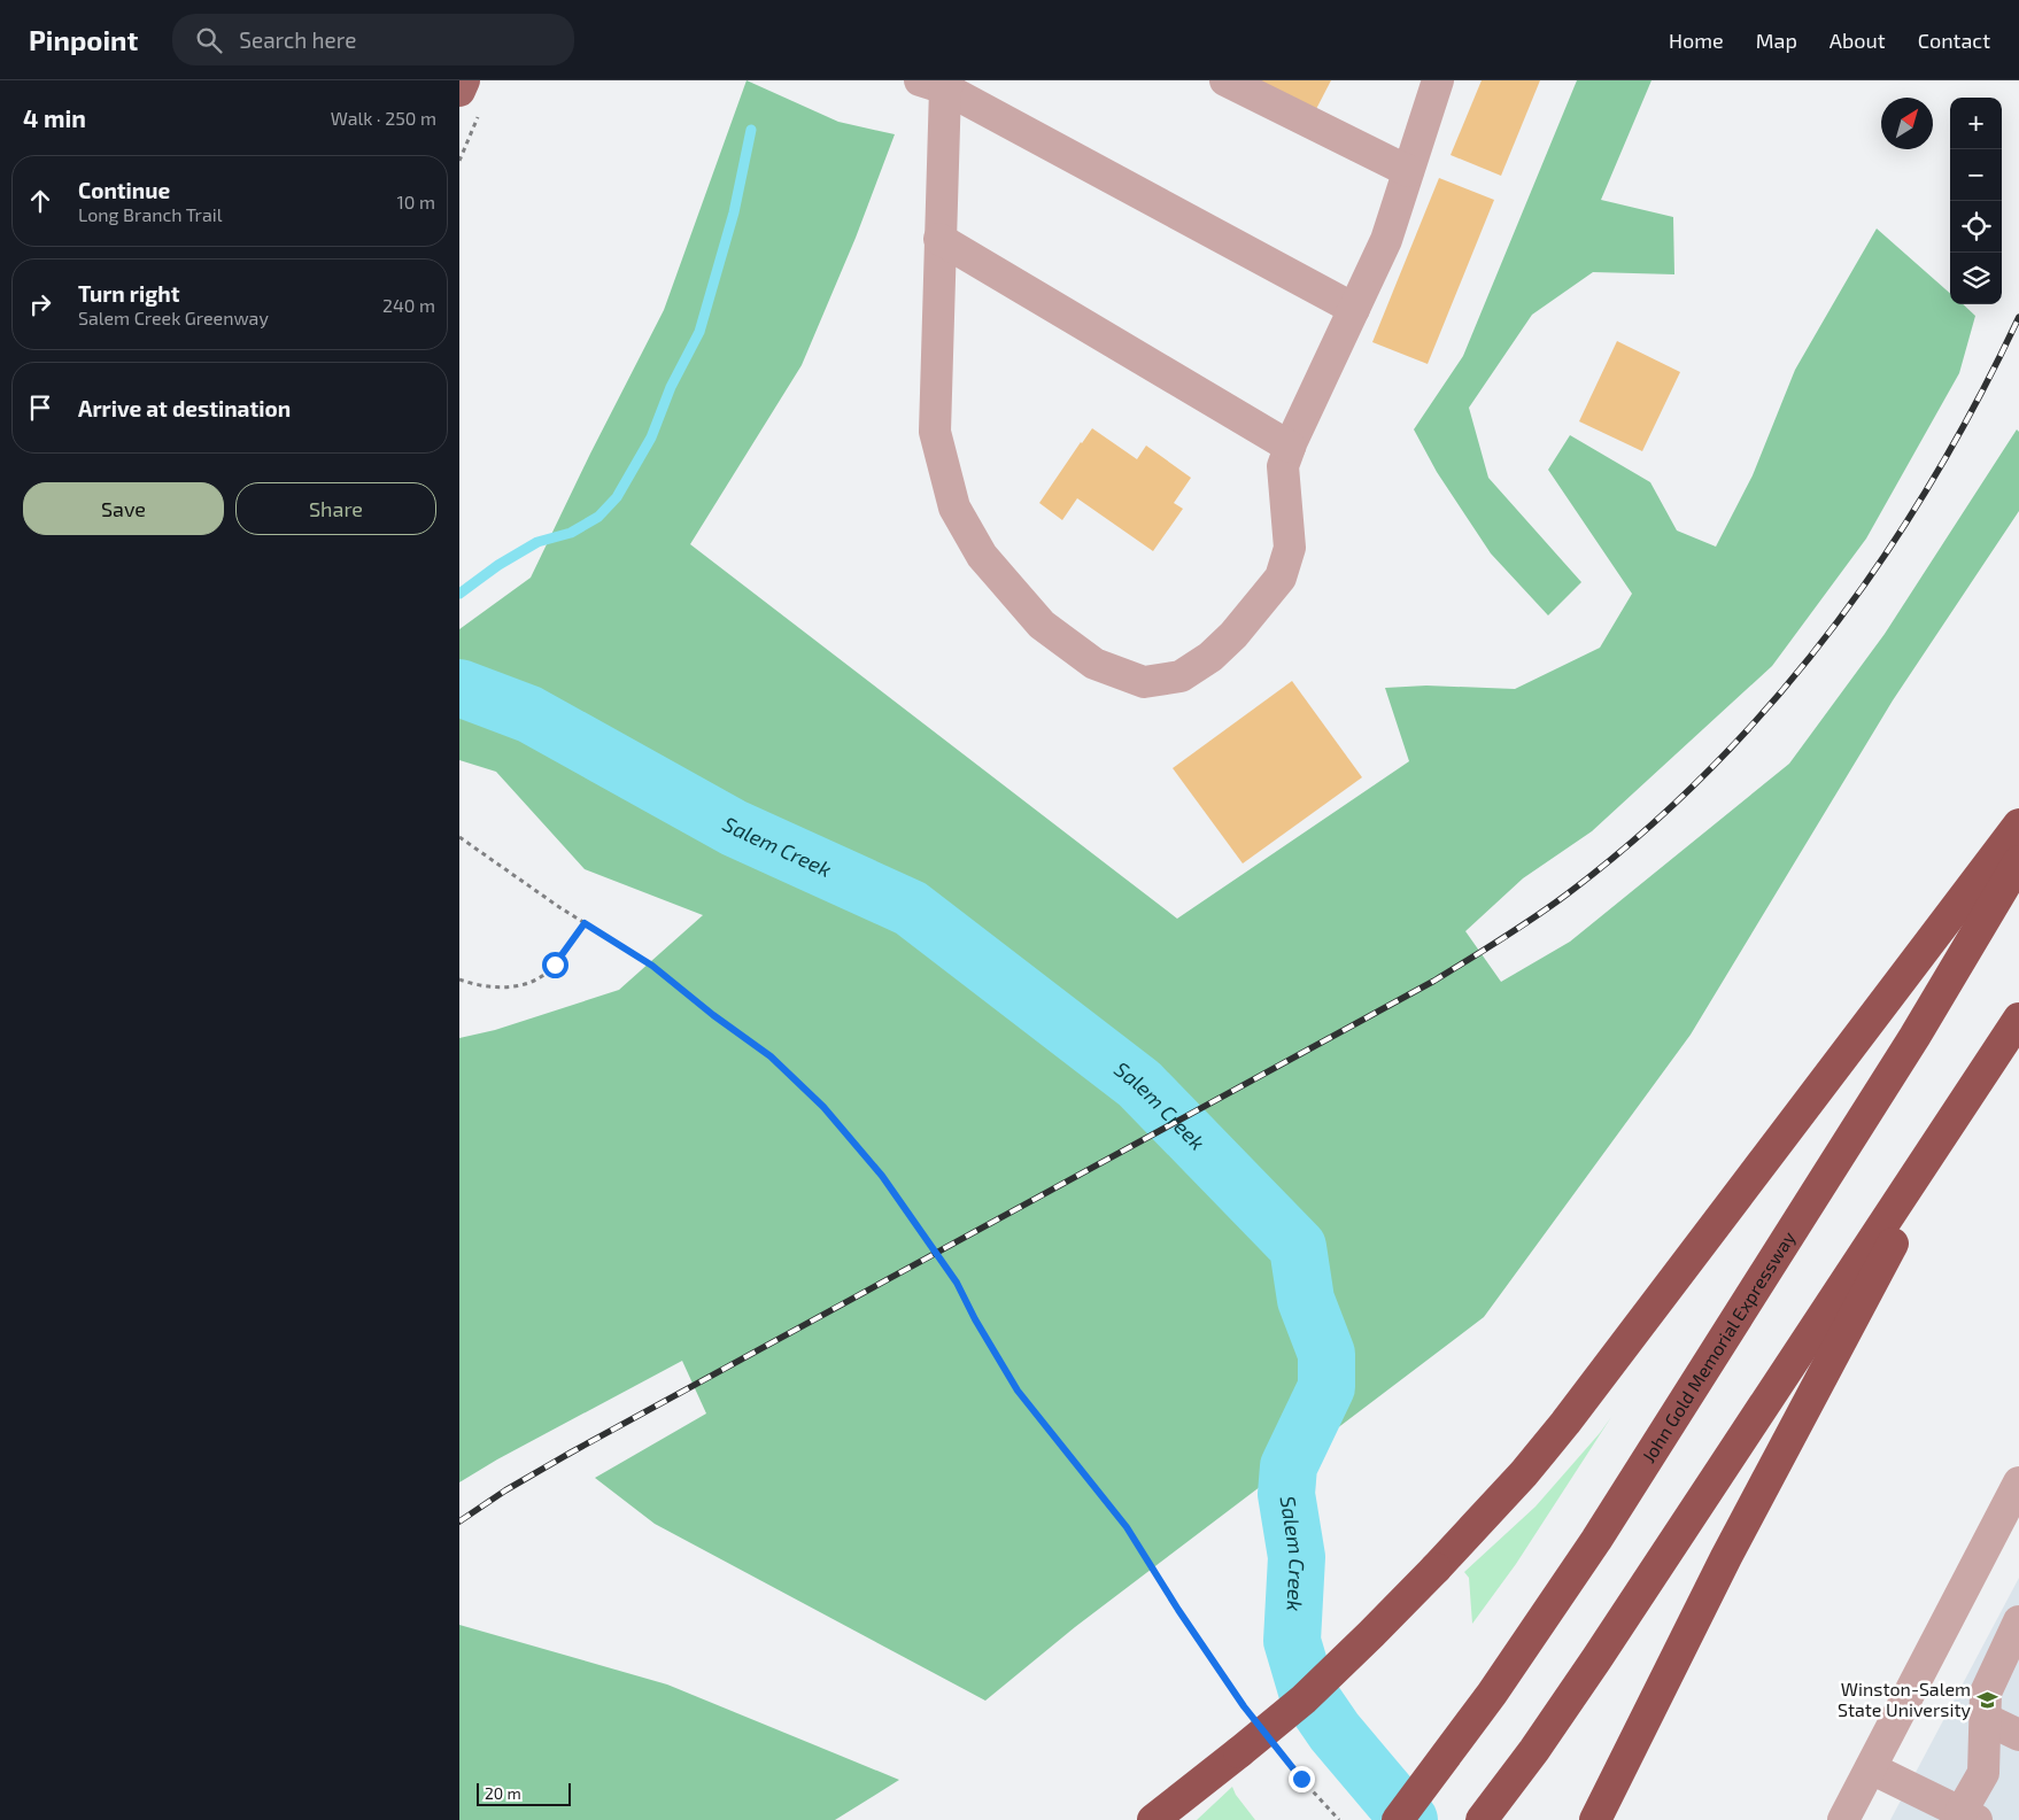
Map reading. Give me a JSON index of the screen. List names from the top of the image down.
{
  "streets": {
    "highway": ["John Gold Memorial Expressway"]
  },
  "water": ["Salem Creek"],
  "places": {
    "school or university": ["Winston-Salem State University"]
  },
  "scale_bar": "20 m",
  "north": "top right",
  "page": {
    "header": "Pinpoint",
    "search": "Search here",
    "nav": [
      "Home",
      "Map",
      "About",
      "Contact"
    ],
    "heading": ["4 min", "Walk · 250 m"],
    "map_buttons": ["+", "−"],
    "list": [
      ["Continue", "Long Branch Trail", "10 m"],
      ["Turn right", "Salem Creek Greenway", "240 m"],
      "Arrive at destination"
    ],
    "buttons": ["Save", "Share"],
    "scale": "20 m"
  }
}
